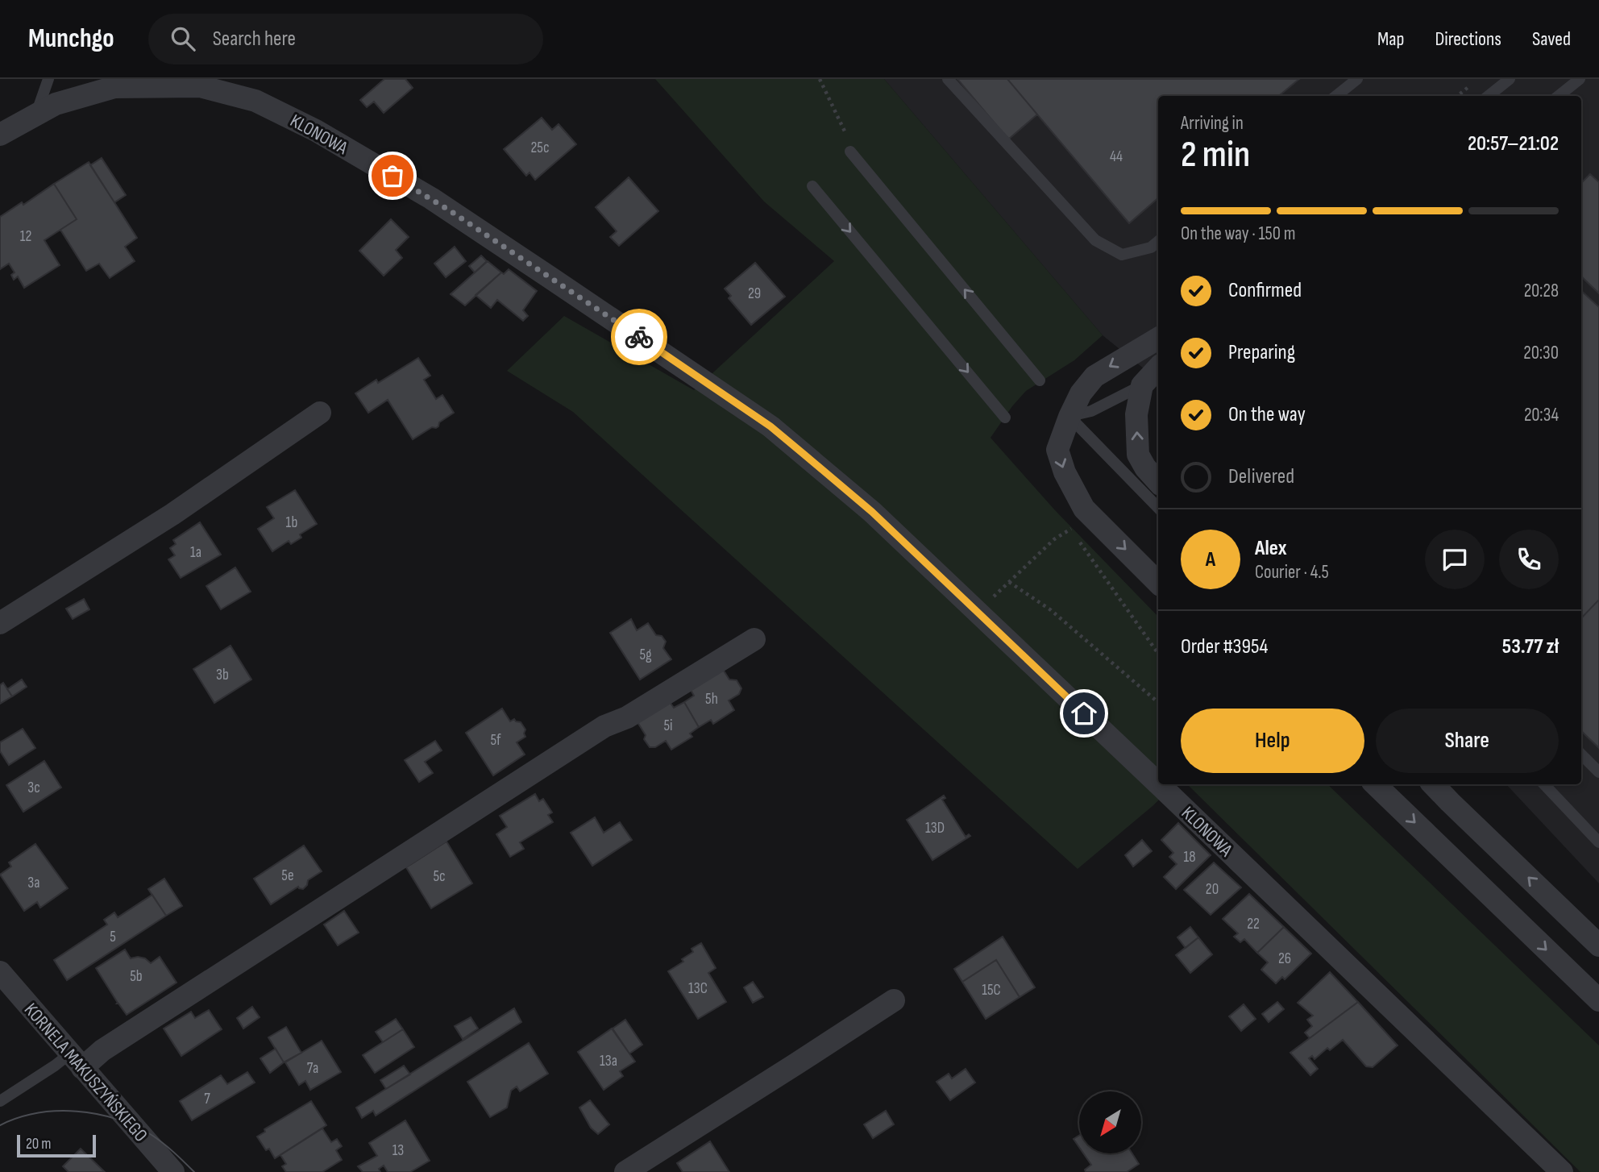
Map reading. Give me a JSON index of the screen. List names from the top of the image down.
{
  "streets": {
    "street": ["KLONOWA", "KORNELA MAKUSZYŃSKIEGO"]
  },
  "house_numbers": [
    "25c",
    "44",
    "12",
    "29",
    "1b",
    "1a",
    "5g",
    "3b",
    "5h",
    "5i",
    "5f",
    "3c",
    "13D",
    "18",
    "5e",
    "5c",
    "3a",
    "20",
    "22",
    "5",
    "26",
    "5b",
    "13C",
    "15C",
    "13a",
    "7a",
    "7",
    "13"
  ],
  "scale_bar": "20 m",
  "north": "bottom left",
  "page": {
    "header": "Munchgo",
    "search": "Search here",
    "nav": ["Map", "Directions", "Saved"],
    "heading": ["2 min", "Arriving in", "20:57–21:02"],
    "panel": [
      "Alex",
      "Courier · 4.5",
      "Order #3954",
      "53.77 zł"
    ],
    "bar": "On the way · 150 m",
    "list": [
      ["Confirmed", "20:28"],
      ["Preparing", "20:30"],
      ["On the way", "20:34"],
      "Delivered"
    ],
    "round": "A",
    "buttons": ["Help", "Share"],
    "scale": "20 m"
  }
}
